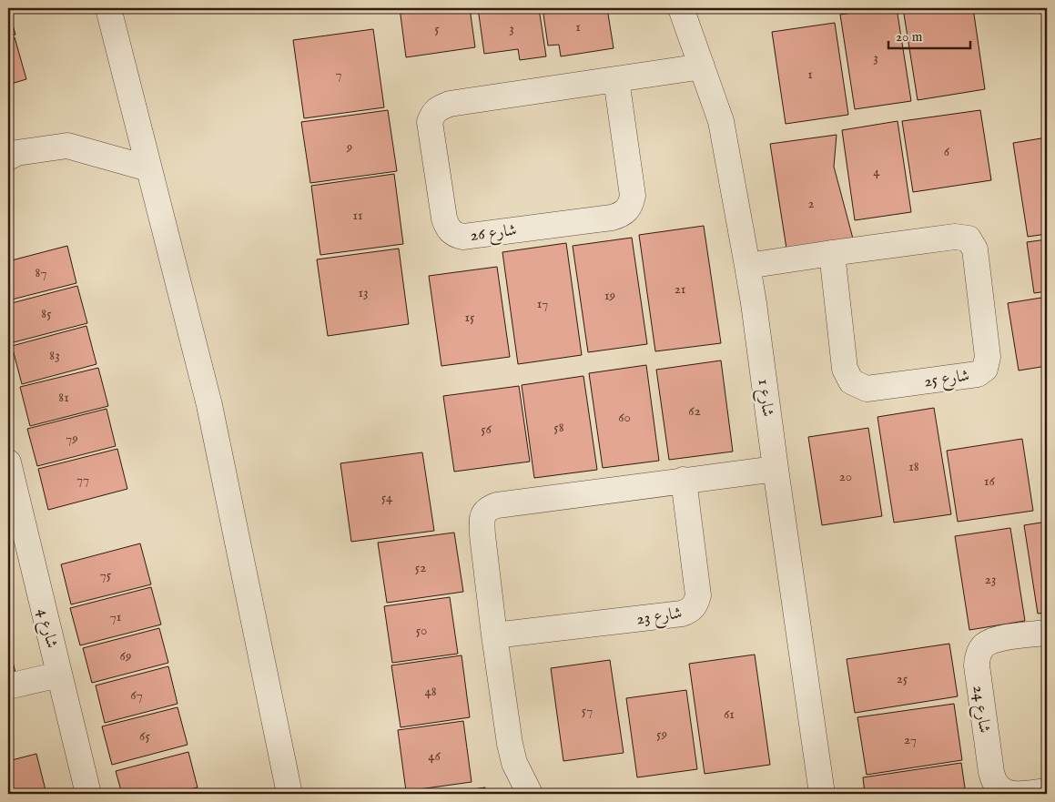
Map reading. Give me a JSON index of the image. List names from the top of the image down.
{
  "streets": {
    "street": [
      "شارع 26",
      "شارع 25",
      "شارع 1",
      "شارع 23",
      "شارع 4",
      "شارع 24"
    ]
  },
  "crossings": [
    ["شارع 26", "شارع 1"],
    ["شارع 25", "شارع 1"]
  ],
  "house_numbers": [
    "1",
    "5",
    "3",
    "3",
    "7",
    "1",
    "9",
    "6",
    "4",
    "2",
    "11",
    "87",
    "21",
    "13",
    "19",
    "17",
    "85",
    "15",
    "83",
    "81",
    "62",
    "60",
    "58",
    "56",
    "79",
    "18",
    "20",
    "77",
    "16",
    "54",
    "52",
    "75",
    "23",
    "71",
    "50",
    "69",
    "25",
    "48",
    "67",
    "57",
    "61",
    "59",
    "65",
    "27",
    "46"
  ],
  "scale_bar": "20 m"
}
